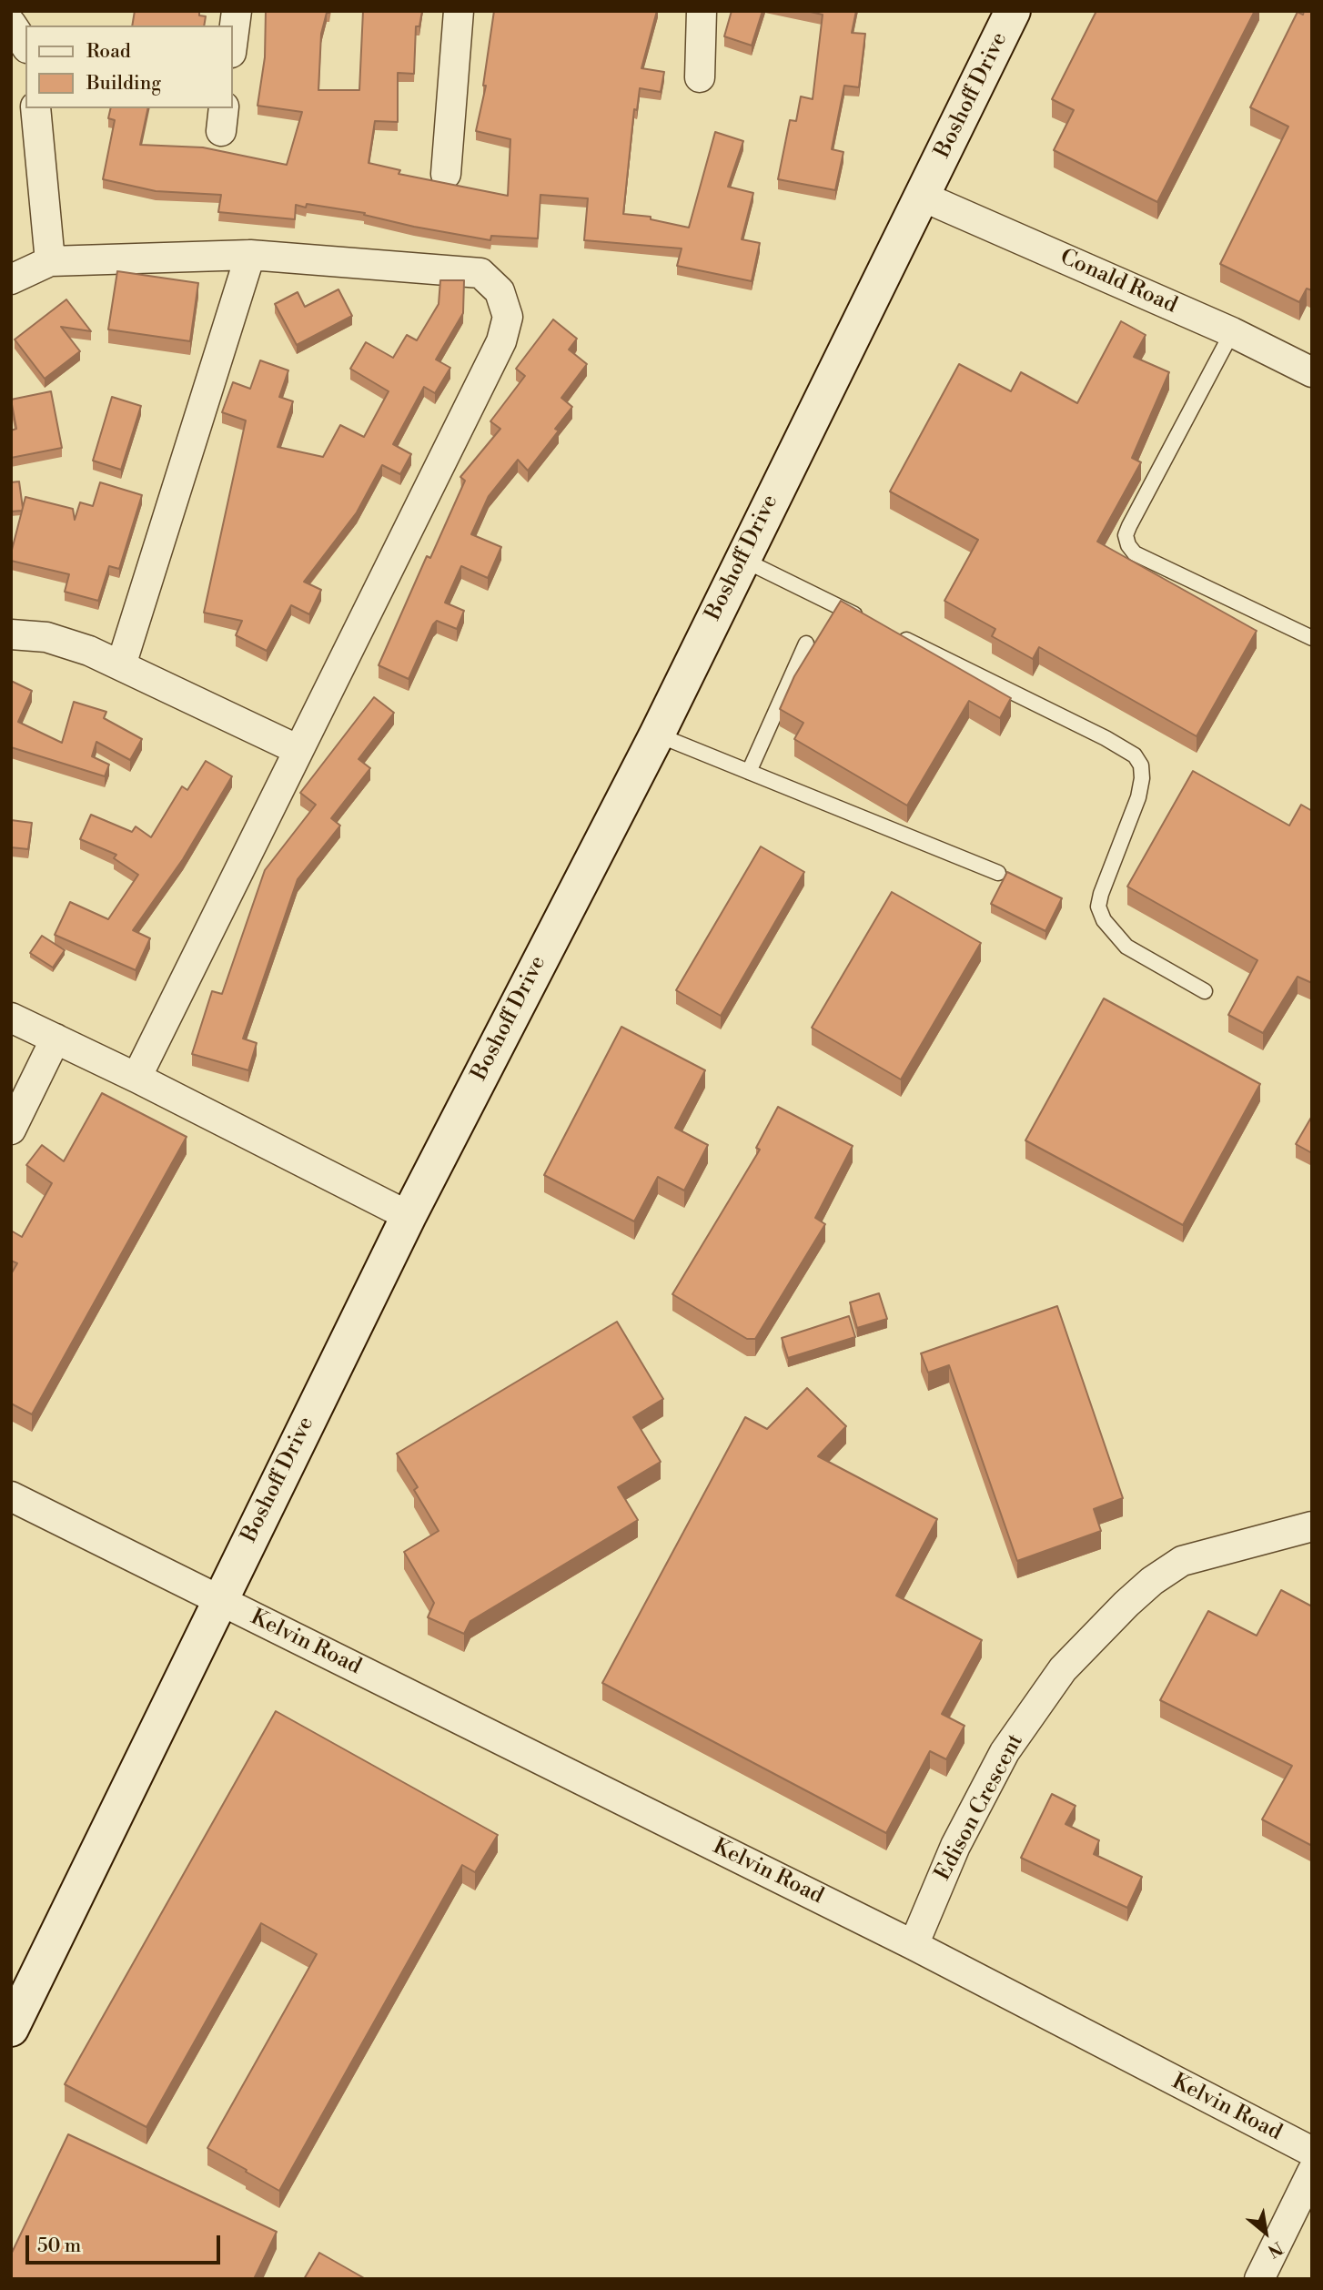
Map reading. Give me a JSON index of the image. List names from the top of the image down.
{
  "streets": {
    "main road": ["Boshoff Drive"],
    "street": ["Conald Road", "Kelvin Road", "Edison Crescent"]
  },
  "crossings": [
    ["Boshoff Drive", "Conald Road"],
    ["Boshoff Drive", "Kelvin Road"],
    ["Kelvin Road", "Edison Crescent"]
  ],
  "legend": ["Road", "Building"],
  "scale_bar": "50 m",
  "north": "bottom right"
}
